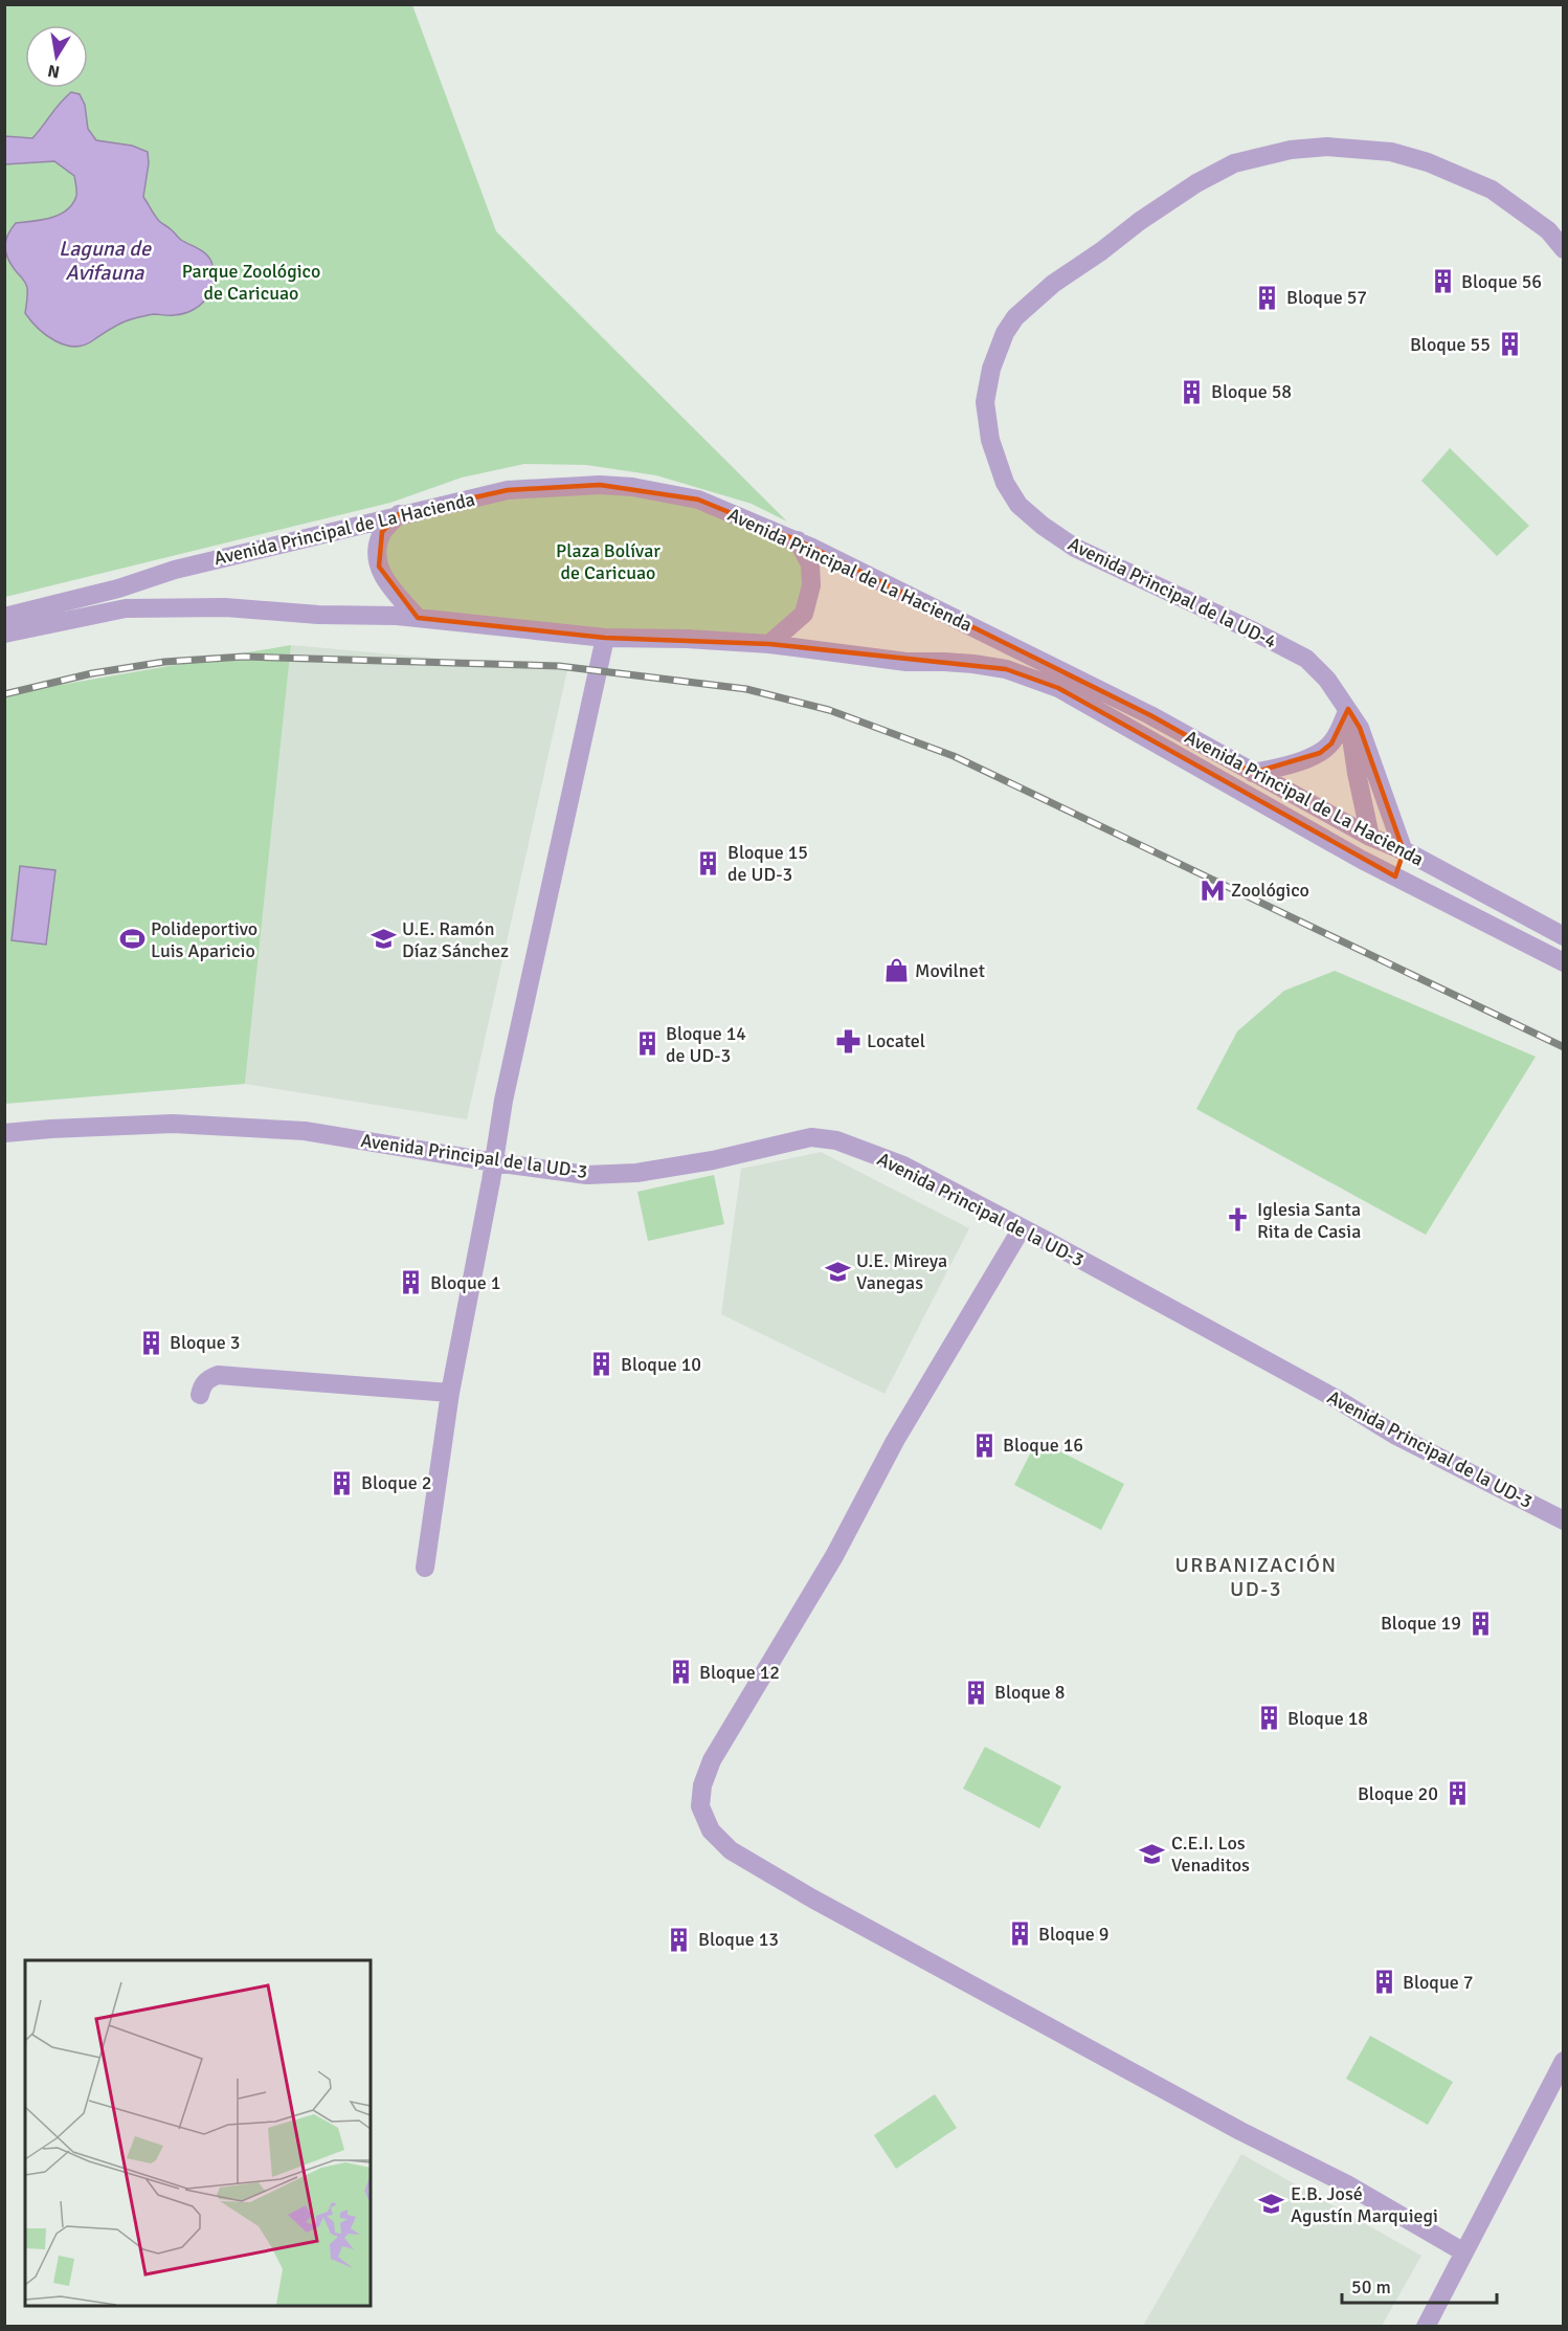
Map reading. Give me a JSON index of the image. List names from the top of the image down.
{
  "streets": {
    "street": ["Avenida Principal de La Hacienda", "Avenida Principal de la UD-4", "Avenida Principal de la UD-3"]
  },
  "crossings": [
    ["Avenida Principal de La Hacienda", "Avenida Principal de la UD-4"]
  ],
  "districts": ["URBANIZACIÓN UD-3"],
  "water": ["Laguna de Avifauna"],
  "parks": ["Parque Zoológico de Caricuao", "Plaza Bolívar de Caricuao"],
  "places": {
    "building": [
      "Bloque 56",
      "Bloque 57",
      "Bloque 55",
      "Bloque 58",
      "Bloque 15 de UD-3",
      "Bloque 14 de UD-3",
      "Bloque 1",
      "Bloque 3",
      "Bloque 10",
      "Bloque 16",
      "Bloque 2",
      "Bloque 19",
      "Bloque 12",
      "Bloque 8",
      "Bloque 18",
      "Bloque 20",
      "Bloque 9",
      "Bloque 13",
      "Bloque 7"
    ],
    "metro station": ["Zoológico"],
    "sports": ["Polideportivo Luis Aparicio"],
    "school or university": [
      "U.E. Ramón Díaz Sánchez",
      "U.E. Mireya Vanegas",
      "C.E.I. Los Venaditos",
      "E.B. José Agustín Marquiegi"
    ],
    "shop": ["Movilnet"],
    "pharmacy": ["Locatel"],
    "church": ["Iglesia Santa Rita de Casia"]
  },
  "scale_bar": "50 m",
  "north": "bottom"
}
